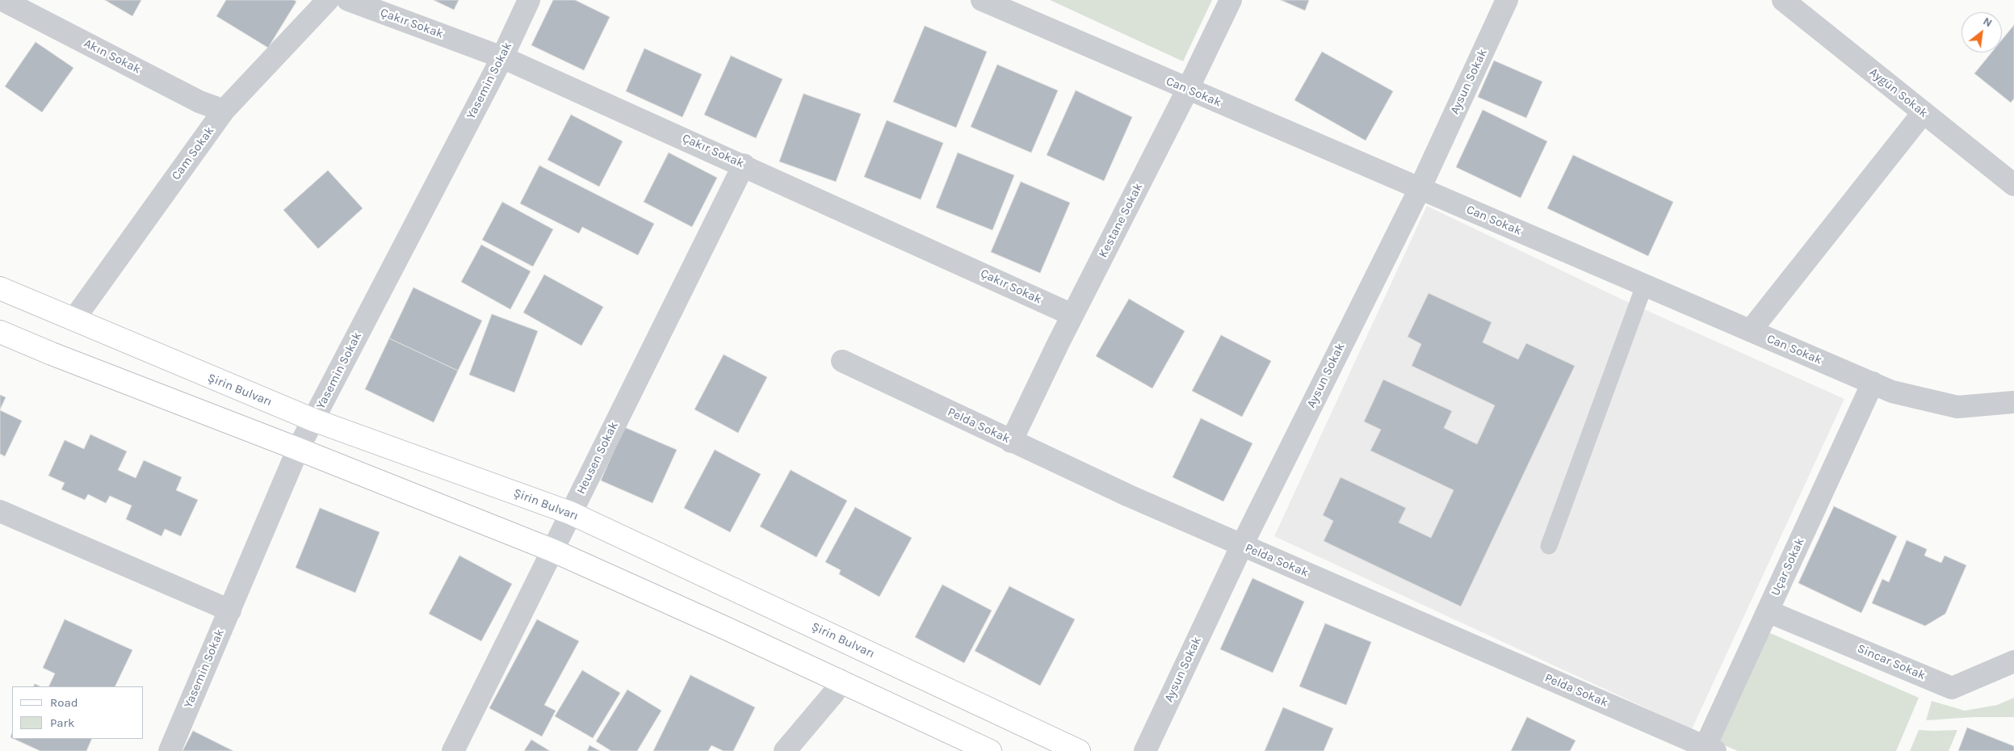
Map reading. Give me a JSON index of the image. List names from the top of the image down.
{
  "streets": {
    "main road": ["Şirin Bulvarı"],
    "street": [
      "Çakır Sokak",
      "Akın Sokak",
      "Yasemin Sokak",
      "Aysun Sokak",
      "Can Sokak",
      "Aygün Sokak",
      "Cam Sokak",
      "Kestane Sokak",
      "Pelda Sokak",
      "Heusen Sokak",
      "Uçar Sokak",
      "Sincar Sokak"
    ]
  },
  "crossings": [
    ["Çakır Sokak", "Yasemin Sokak"],
    ["Çakır Sokak", "Kestane Sokak"],
    ["Çakır Sokak", "Heusen Sokak"],
    ["Akın Sokak", "Cam Sokak"],
    ["Yasemin Sokak", "Şirin Bulvarı"],
    ["Aysun Sokak", "Can Sokak"],
    ["Aysun Sokak", "Pelda Sokak"],
    ["Can Sokak", "Kestane Sokak"],
    ["Can Sokak", "Uçar Sokak"],
    ["Cam Sokak", "Şirin Bulvarı"],
    ["Kestane Sokak", "Pelda Sokak"],
    ["Şirin Bulvarı", "Heusen Sokak"],
    ["Pelda Sokak", "Uçar Sokak"],
    ["Uçar Sokak", "Sincar Sokak"]
  ],
  "legend": ["Road", "Park"],
  "north": "top right"
}
